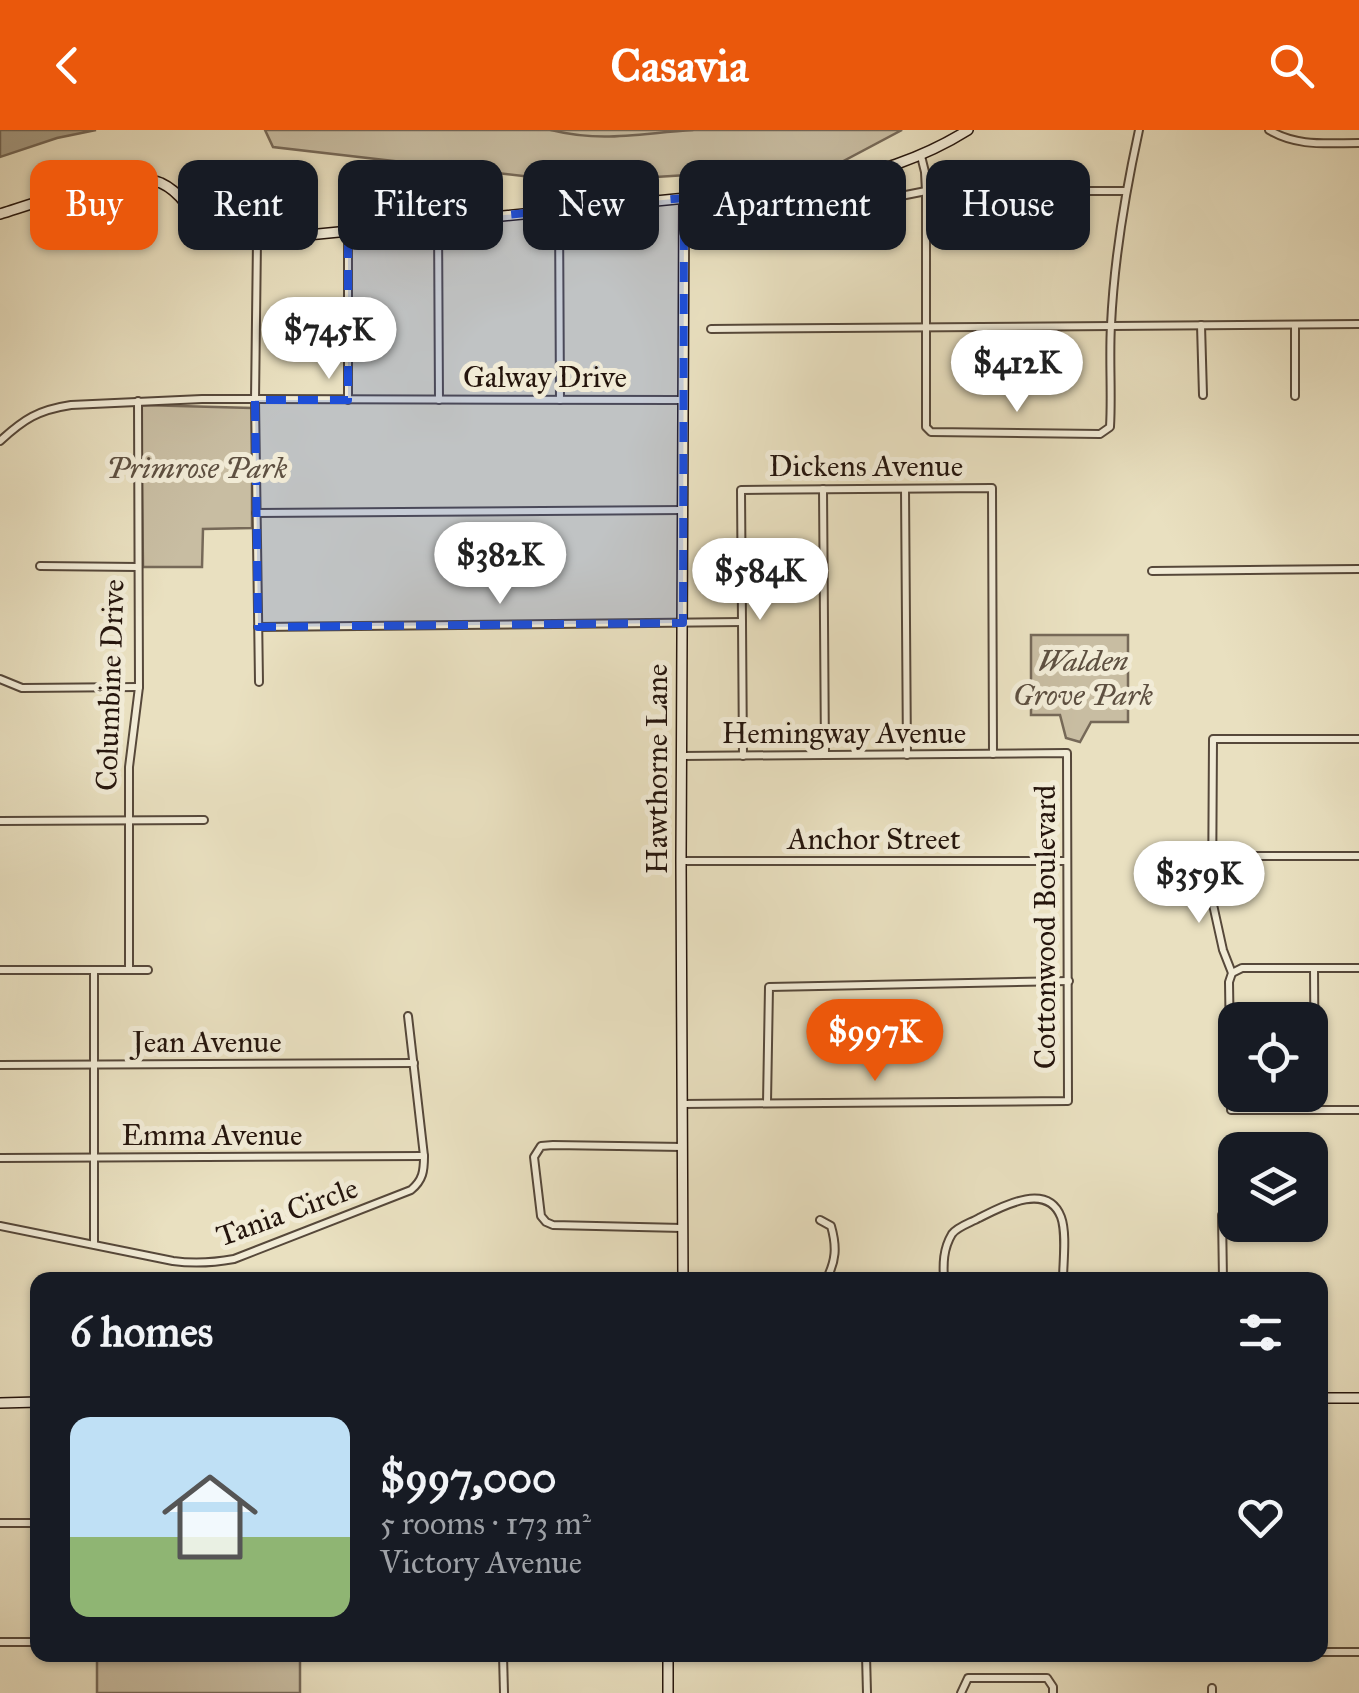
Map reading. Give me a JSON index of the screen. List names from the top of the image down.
{
  "streets": {
    "street": [
      "Galway Drive",
      "Dickens Avenue",
      "Columbine Drive",
      "Hemingway Avenue",
      "Hawthorne Lane",
      "Anchor Street",
      "Cottonwood Boulevard",
      "Jean Avenue",
      "Emma Avenue",
      "Tania Circle"
    ]
  },
  "crossings": [
    ["Galway Drive", "Columbine Drive"],
    ["Galway Drive", "Hawthorne Lane"],
    ["Dickens Avenue", "Hemingway Avenue"],
    ["Hemingway Avenue", "Hawthorne Lane"],
    ["Hemingway Avenue", "Cottonwood Boulevard"],
    ["Hawthorne Lane", "Anchor Street"],
    ["Anchor Street", "Cottonwood Boulevard"],
    ["Emma Avenue", "Tania Circle"]
  ],
  "parks": ["Primrose Park", "Walden Grove Park"],
  "page": {
    "header": "Casavia",
    "chip": [
      "Buy",
      "Rent",
      "Filters",
      "New",
      "Apartment",
      "House"
    ],
    "price": [
      "$745K",
      "$412K",
      "$382K",
      "$584K",
      "$359K",
      "$997K"
    ],
    "heading": "6 homes",
    "list": [
      {
        "name": "$997,000",
        "note": "5 rooms · 173 m² · Victory Avenue"
      }
    ]
  }
}
